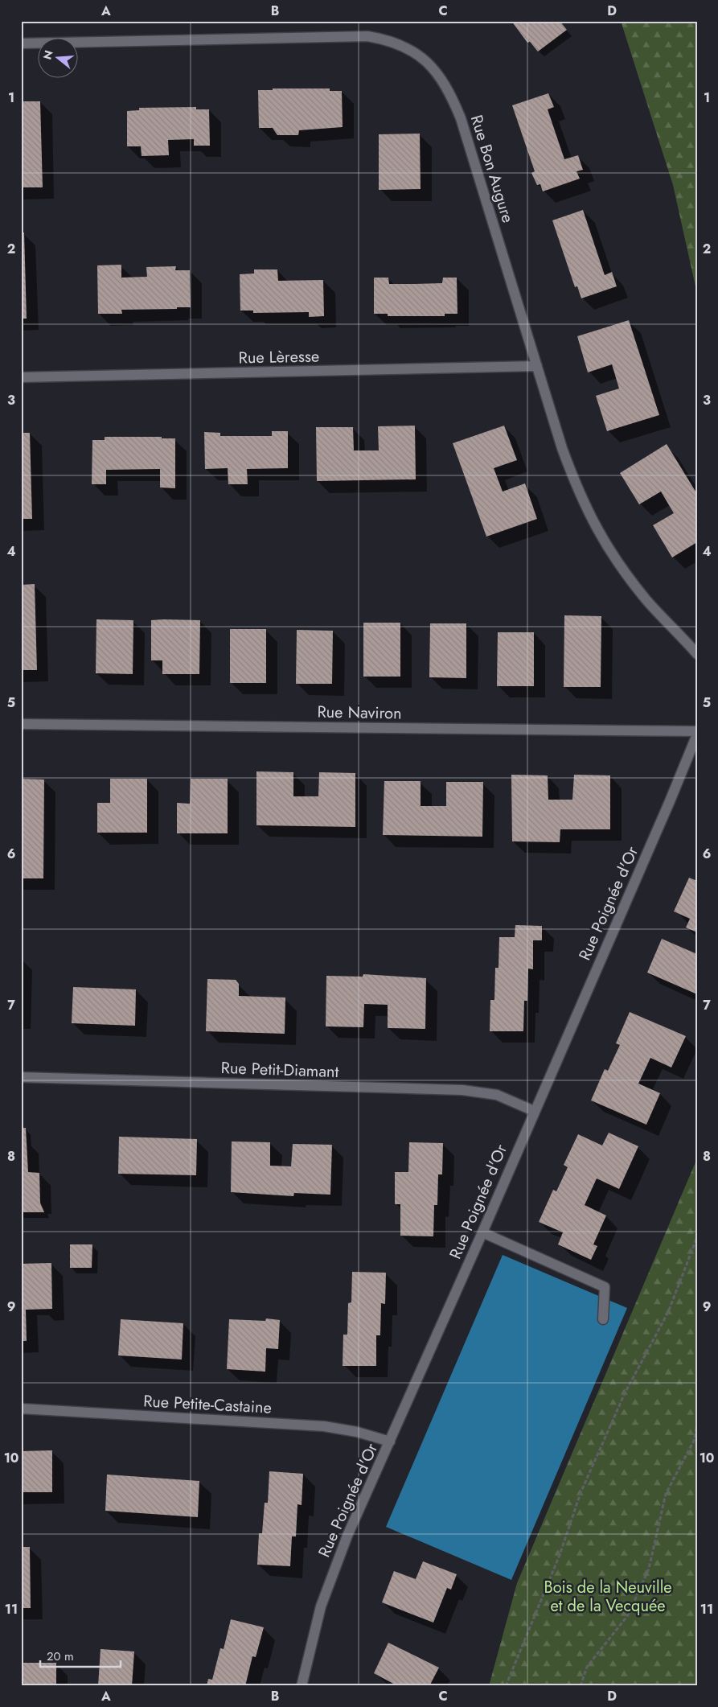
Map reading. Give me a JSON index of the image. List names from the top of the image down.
{
  "streets": {
    "street": [
      "Rue Bon Augure",
      "Rue Lèresse",
      "Rue Naviron",
      "Rue Poignée d'Or",
      "Rue Petit-Diamant",
      "Rue Petite-Castaine"
    ]
  },
  "crossings": [
    ["Rue Bon Augure", "Rue Lèresse"],
    ["Rue Naviron", "Rue Poignée d'Or"],
    ["Rue Poignée d'Or", "Rue Petit-Diamant"],
    ["Rue Poignée d'Or", "Rue Petite-Castaine"]
  ],
  "parks": ["Bois de la Neuville et de la Vecquée"],
  "scale_bar": "20 m",
  "north": "left",
  "grid": {
    "columns": [
      "A",
      "B",
      "C",
      "D"
    ],
    "rows": [
      "1",
      "2",
      "3",
      "4",
      "5",
      "6",
      "7",
      "8",
      "9",
      "10",
      "11"
    ]
  }
}
